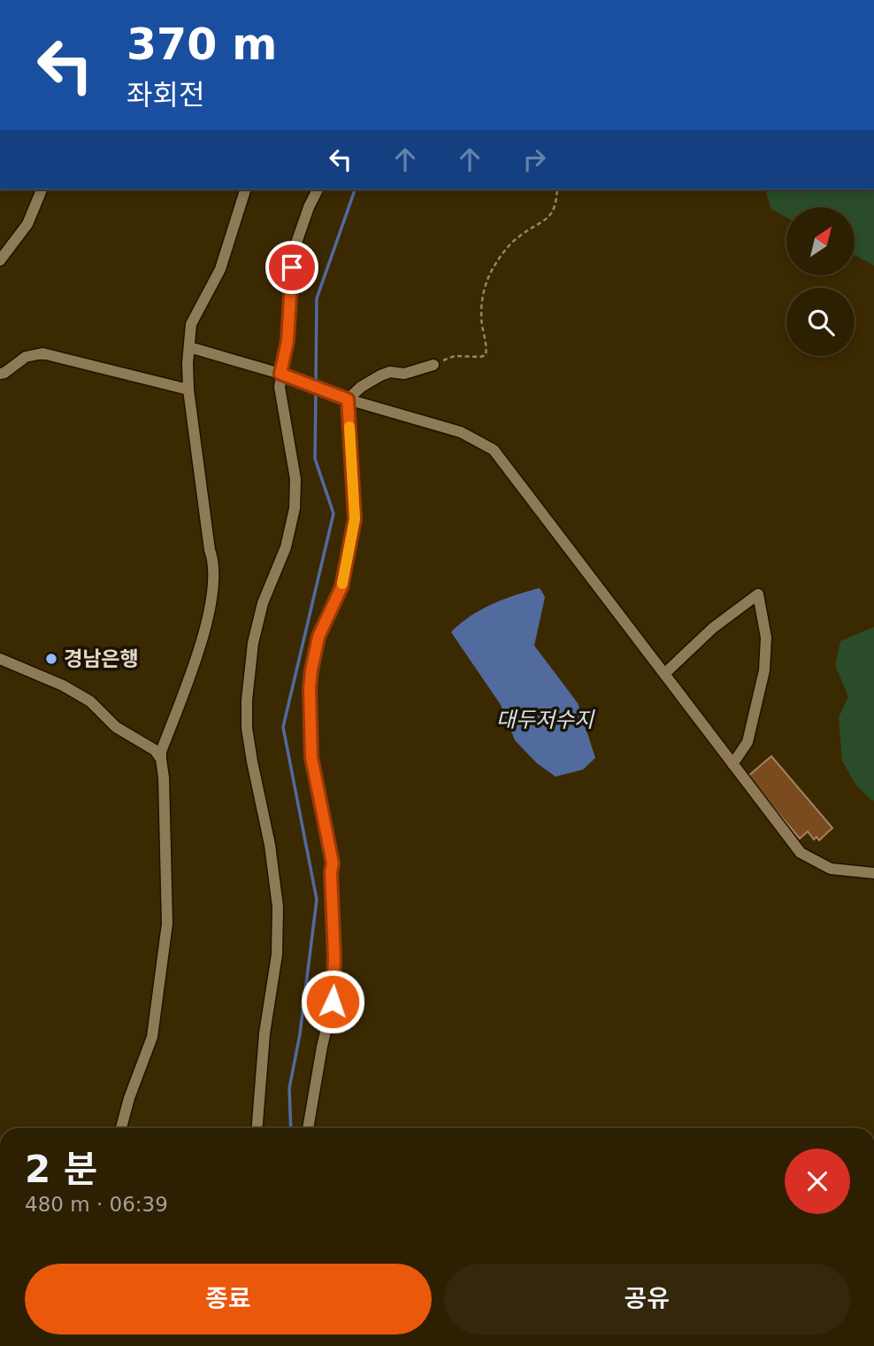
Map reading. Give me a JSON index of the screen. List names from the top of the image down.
{
  "water": ["대두저수지"],
  "places": ["경남은행"],
  "north": "top right",
  "page": {
    "turn": ["370 m", "좌회전"],
    "heading": ["2 분", "480 m · 06:39"],
    "buttons": ["종료", "공유"]
  }
}
